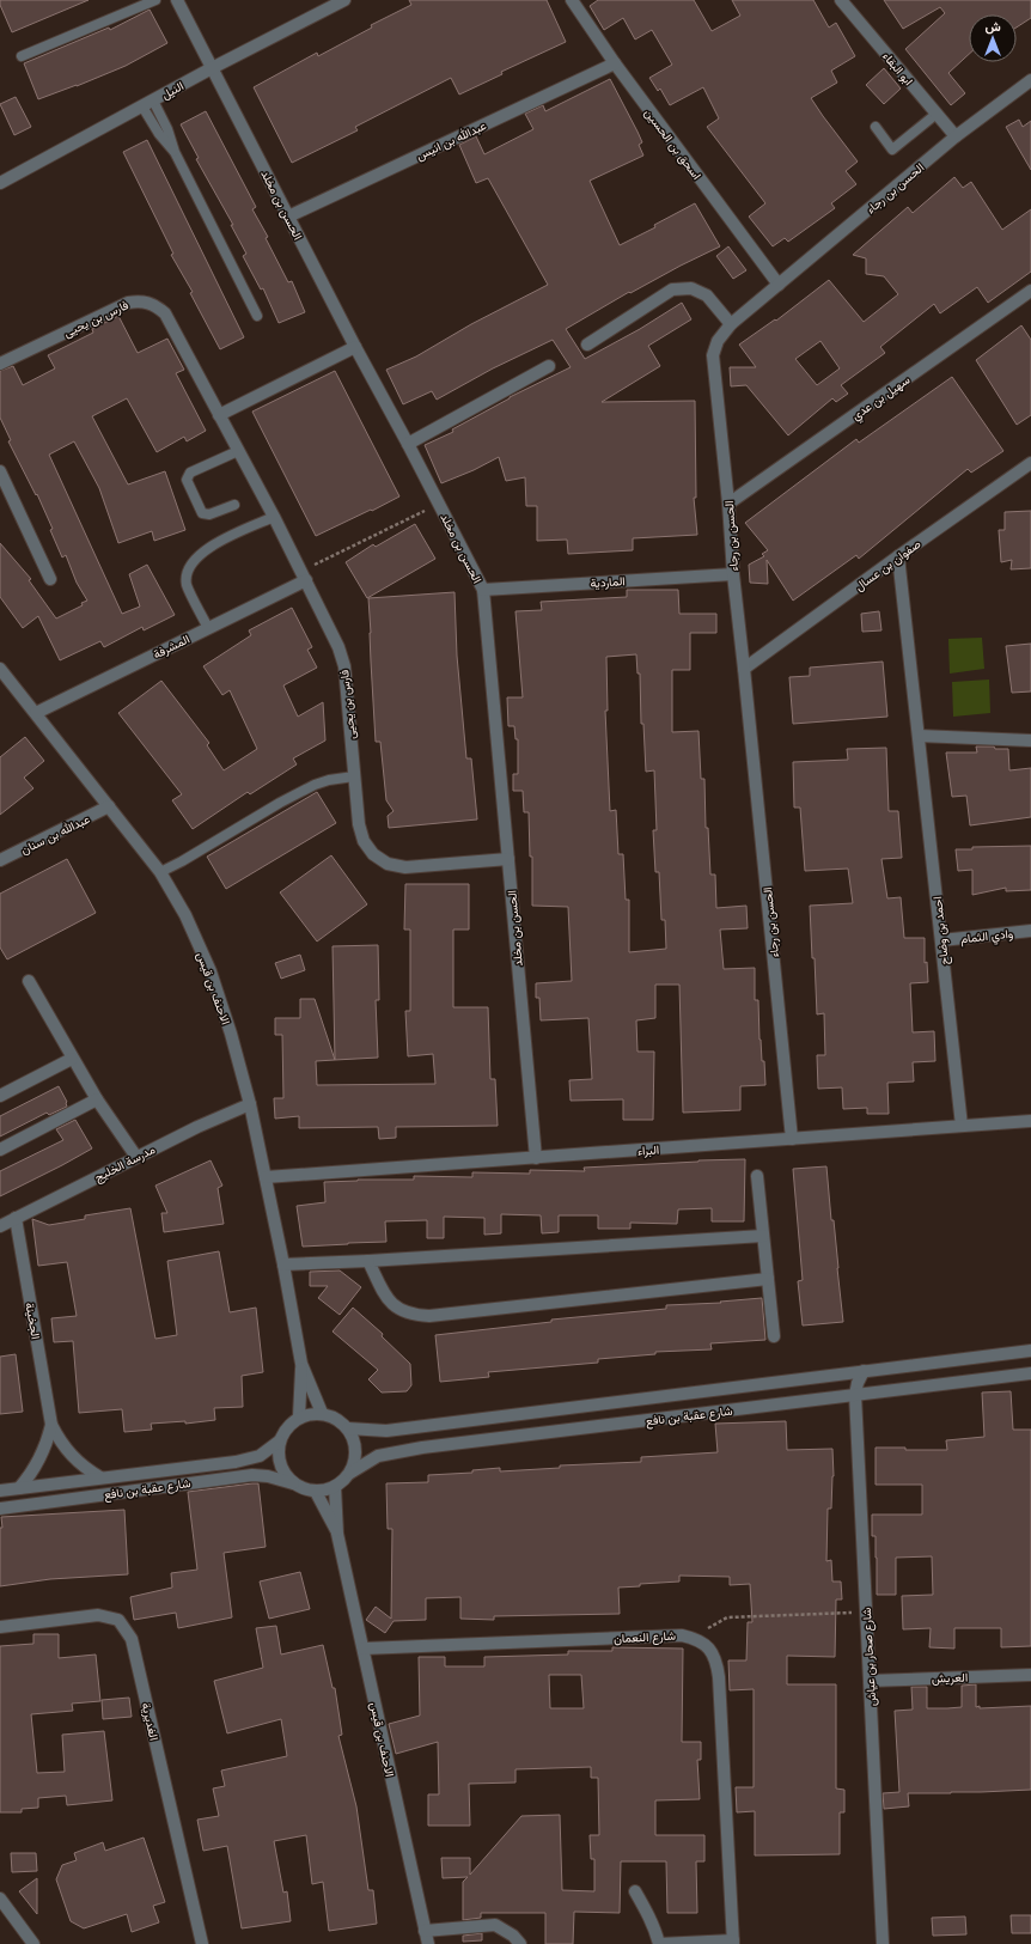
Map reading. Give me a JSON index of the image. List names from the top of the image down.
{
  "streets": {
    "street": [
      "ابو البقاء",
      "النيل",
      "عبدالله بن انيس",
      "اسحق بن الحسين",
      "الحسن بن رجاء",
      "الحسن بن مخلد",
      "فارس بن يحيى",
      "سهيل بن عدي",
      "صفوان بن عسال",
      "الماردية",
      "المشرفة",
      "عبدالله بن سنان",
      "احمد بن وضاح",
      "وادي الثمام",
      "الاحنف بن قيس",
      "البراء",
      "مدرسة الخليج",
      "الجخينة",
      "شارع عقبة بن نافع",
      "شارع النعمان",
      "شارع صحار بن عياش",
      "العريش",
      "الغديرية"
    ]
  },
  "crossings": [
    ["ابو البقاء", "الحسن بن رجاء"],
    ["النيل", "الحسن بن مخلد"],
    ["عبدالله بن انيس", "اسحق بن الحسين"],
    ["عبدالله بن انيس", "الحسن بن مخلد"],
    ["اسحق بن الحسين", "الحسن بن رجاء"],
    ["الحسن بن رجاء", "سهيل بن عدي"],
    ["الحسن بن رجاء", "صفوان بن عسال"],
    ["الحسن بن رجاء", "الماردية"],
    ["الحسن بن رجاء", "البراء"],
    ["الحسن بن مخلد", "فارس بن يحيى"],
    ["الحسن بن مخلد", "الماردية"],
    ["الحسن بن مخلد", "البراء"],
    ["فارس بن يحيى", "المشرفة"],
    ["صفوان بن عسال", "احمد بن وضاح"],
    ["المشرفة", "الاحنف بن قيس"],
    ["عبدالله بن سنان", "الاحنف بن قيس"],
    ["احمد بن وضاح", "وادي الثمام"],
    ["احمد بن وضاح", "البراء"],
    ["الاحنف بن قيس", "البراء"],
    ["الاحنف بن قيس", "مدرسة الخليج"],
    ["الاحنف بن قيس", "شارع عقبة بن نافع"],
    ["الاحنف بن قيس", "شارع النعمان"],
    ["مدرسة الخليج", "الجخينة"],
    ["الجخينة", "شارع عقبة بن نافع"],
    ["شارع عقبة بن نافع", "شارع صحار بن عياش"],
    ["شارع صحار بن عياش", "العريش"]
  ],
  "north": "top"
}
